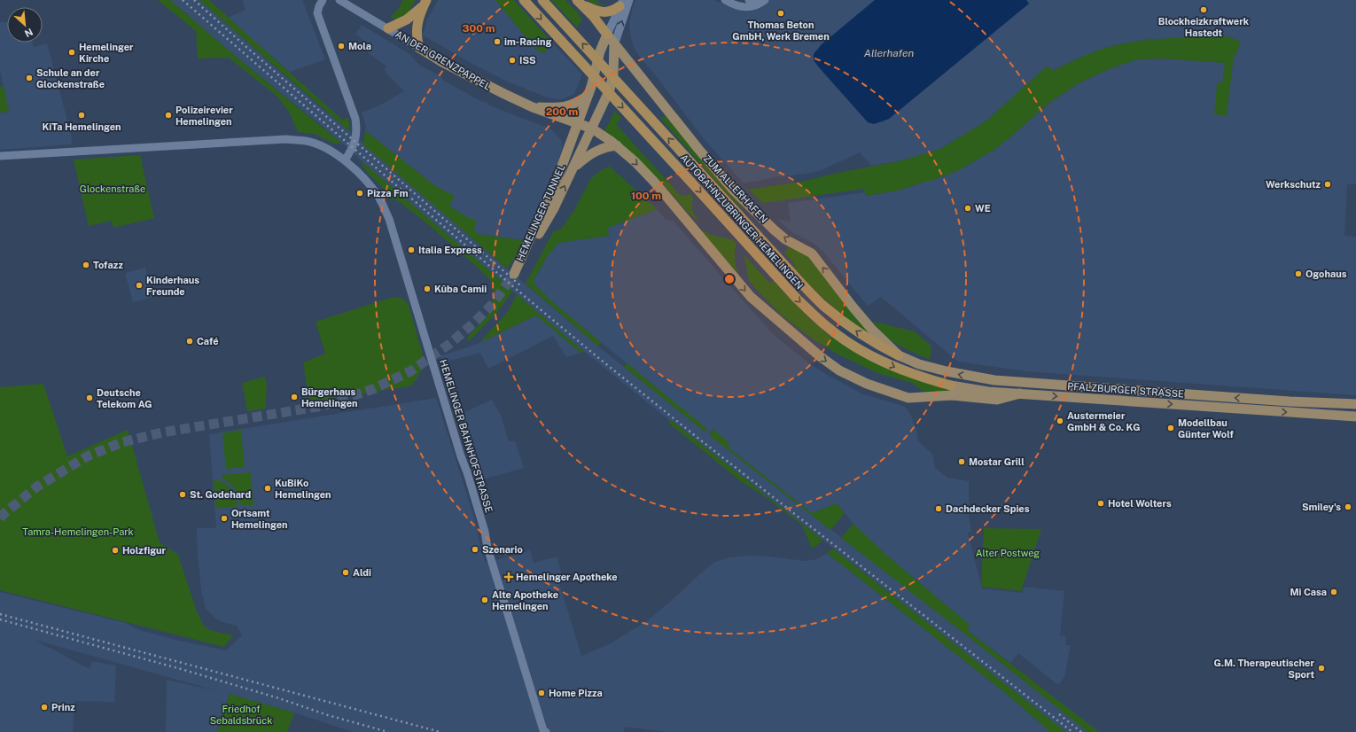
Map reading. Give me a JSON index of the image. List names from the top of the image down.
{
  "streets": {
    "highway": ["AUTOBAHNZUBRINGER HEMELINGEN"],
    "main road": [
      "AN DER GRENZPAPPEL",
      "ZUM ALLERHAFEN",
      "HEMELINGER TUNNEL",
      "PFALZBURGER STRASSE"
    ],
    "street": ["HEMELINGER BAHNHOFSTRASSE"]
  },
  "crossings": [
    ["AN DER GRENZPAPPEL", "HEMELINGER TUNNEL"],
    ["AN DER GRENZPAPPEL", "PFALZBURGER STRASSE"],
    ["ZUM ALLERHAFEN", "HEMELINGER TUNNEL"],
    ["ZUM ALLERHAFEN", "AUTOBAHNZUBRINGER HEMELINGEN"],
    ["ZUM ALLERHAFEN", "PFALZBURGER STRASSE"],
    ["AUTOBAHNZUBRINGER HEMELINGEN", "PFALZBURGER STRASSE"]
  ],
  "one_way": ["AN DER GRENZPAPPEL", "ZUM ALLERHAFEN"],
  "water": ["Allerhafen"],
  "parks": [
    "Glockenstraße",
    "Tamra-Hemelingen-Park",
    "Alter Postweg",
    "Friedhof Sebaldsbrück"
  ],
  "places": {
    "other": [
      "Blockheizkraftwerk Hastedt",
      "Thomas Beton GmbH, Werk Bremen",
      "im-Racing",
      "Mola",
      "Hemelinger Kirche",
      "ISS",
      "Schule an der Glockenstraße",
      "KiTa Hemelingen",
      "Polizeirevier Hemelingen",
      "Werkschutz",
      "Pizza Fm",
      "WE",
      "Italia Express",
      "Tofazz",
      "Ogohaus",
      "Kinderhaus Freunde",
      "Kûba Camii",
      "Café",
      "Bürgerhaus Hemelingen",
      "Deutsche Telekom AG",
      "Austermeier GmbH & Co. KG",
      "Modellbau Günter Wolf",
      "Mostar Grill",
      "KuBiKo Hemelingen",
      "St. Godehard",
      "Hotel Wolters",
      "Smiley's",
      "Dachdecker Spies",
      "Ortsamt Hemelingen",
      "Szenario",
      "Holzfigur",
      "Aldi",
      "Mi Casa",
      "Alte Apotheke Hemelingen",
      "G.M. Therapeutischer Sport",
      "Home Pizza",
      "Prinz"
    ],
    "health": ["Hemelinger Apotheke"]
  },
  "north": "bottom right",
  "rings": ["300 m", "200 m", "100 m"]
}
